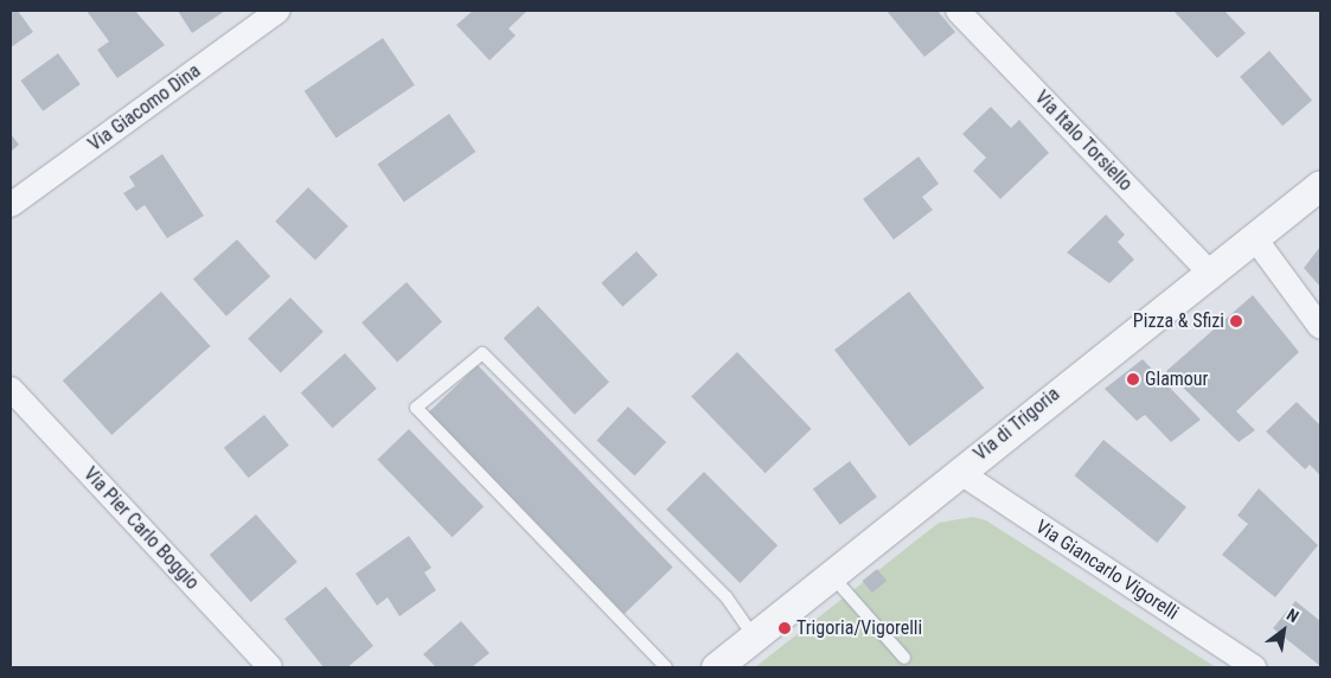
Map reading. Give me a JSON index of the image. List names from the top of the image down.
{
  "streets": {
    "street": [
      "Via Giacomo Dina",
      "Via Italo Torsiello",
      "Via di Trigoria",
      "Via Pier Carlo Boggio",
      "Via Giancarlo Vigorelli"
    ]
  },
  "crossings": [
    ["Via Italo Torsiello", "Via di Trigoria"],
    ["Via di Trigoria", "Via Giancarlo Vigorelli"]
  ],
  "places": ["Pizza & Sfizi", "Glamour", "Trigoria/Vigorelli"],
  "north": "top right"
}
